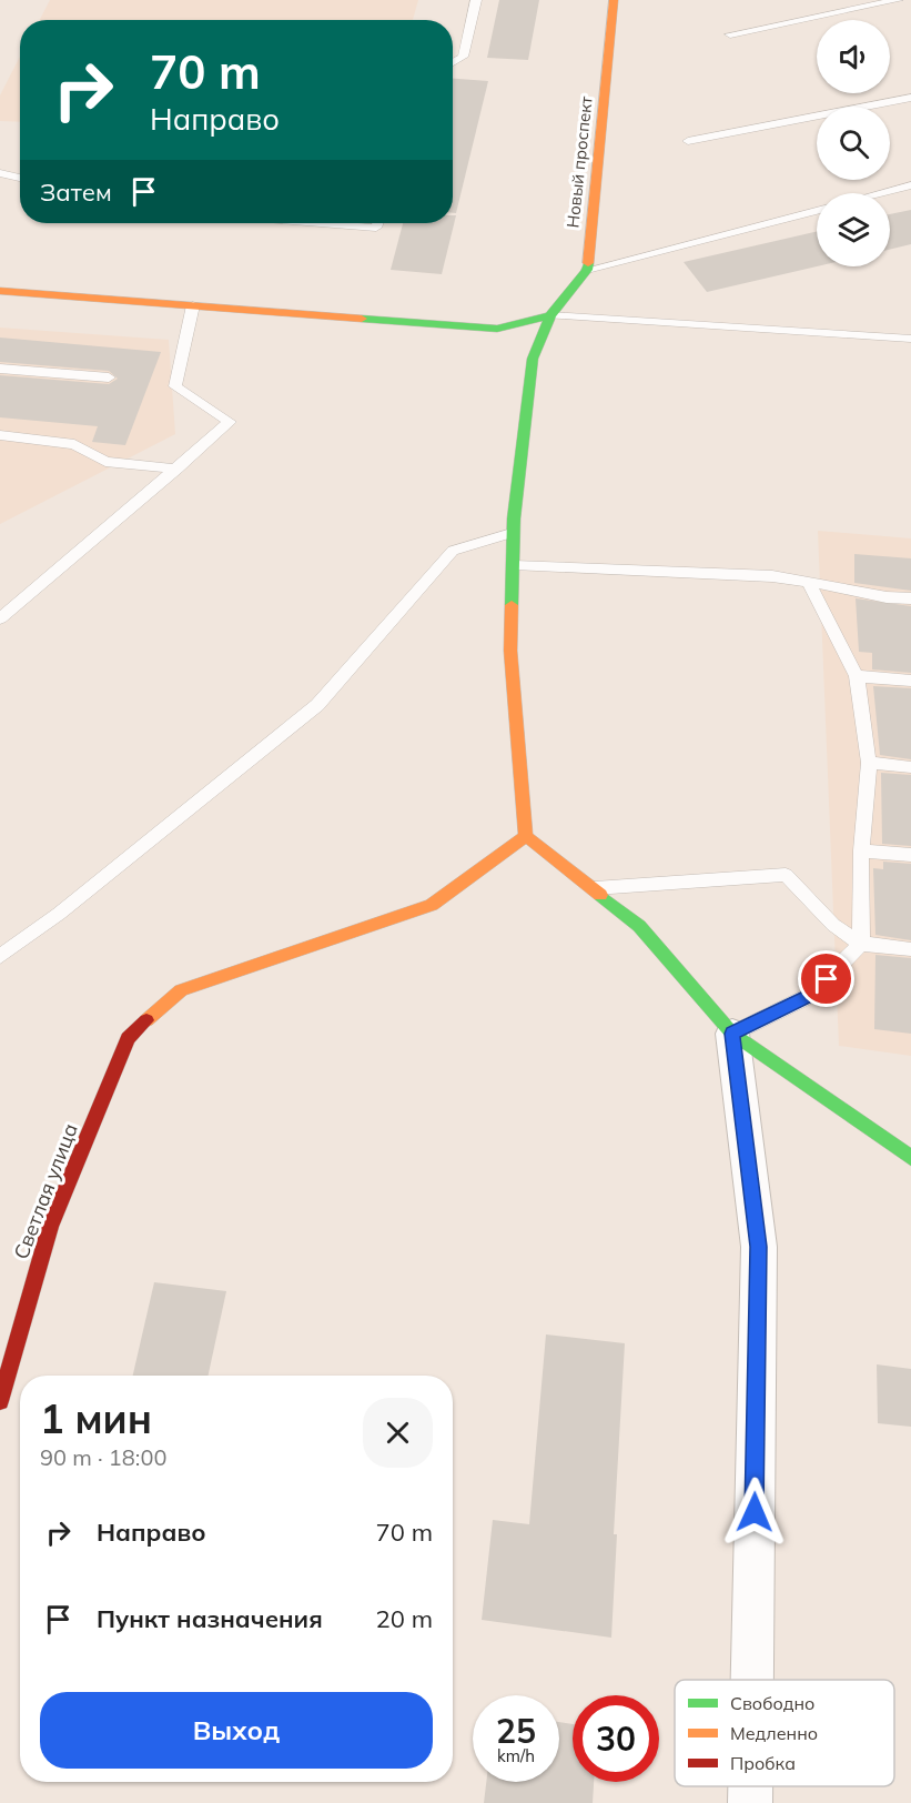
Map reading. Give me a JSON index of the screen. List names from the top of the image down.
{
  "streets": {
    "street": ["Новый проспект", "Светлая улица"]
  },
  "legend": ["Свободно", "Медленно", "Пробка"],
  "page": {
    "turn": ["70 m", "Направо"],
    "then": "Затем",
    "heading": ["1 мин", "90 m · 18:00"],
    "list": [
      {
        "name": "Направо",
        "value": "70 m"
      },
      {
        "name": "Пункт назначения",
        "value": "20 m"
      }
    ],
    "buttons": "Выход",
    "speed": "25 km/h",
    "limit": "30"
  }
}
